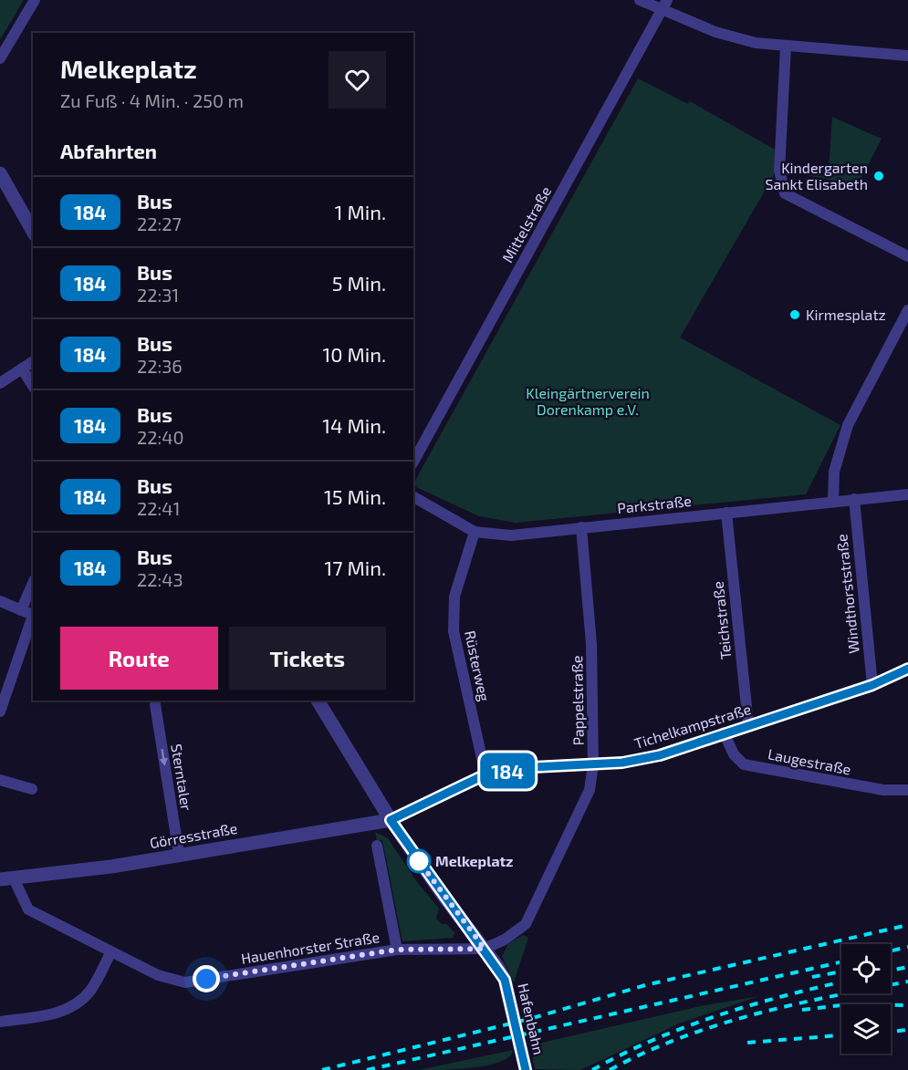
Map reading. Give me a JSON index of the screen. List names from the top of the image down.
{
  "streets": {
    "street": [
      "Mittelstraße",
      "Parkstraße",
      "Windthorststraße",
      "Teichstraße",
      "Rüsterweg",
      "Pappelstraße",
      "Tichelkampstraße",
      "Laugestraße",
      "Sterntaler",
      "Görresstraße",
      "Hauenhorster Straße",
      "Hafenbahn"
    ]
  },
  "crossings": [
    ["Parkstraße", "Windthorststraße"],
    ["Parkstraße", "Teichstraße"],
    ["Parkstraße", "Rüsterweg"],
    ["Parkstraße", "Pappelstraße"],
    ["Windthorststraße", "Tichelkampstraße"],
    ["Teichstraße", "Tichelkampstraße"],
    ["Rüsterweg", "Tichelkampstraße"],
    ["Pappelstraße", "Tichelkampstraße"],
    ["Pappelstraße", "Hauenhorster Straße"],
    ["Pappelstraße", "Hafenbahn"],
    ["Tichelkampstraße", "Laugestraße"],
    ["Tichelkampstraße", "Görresstraße"],
    ["Tichelkampstraße", "Hafenbahn"],
    ["Sterntaler", "Görresstraße"],
    ["Görresstraße", "Hauenhorster Straße"],
    ["Görresstraße", "Hafenbahn"],
    ["Hauenhorster Straße", "Hafenbahn"]
  ],
  "one_way": ["Sterntaler"],
  "parks": ["Kleingärtnerverein Dorenkamp e.V."],
  "places": ["Kindergarten Sankt Elisabeth", "Kirmesplatz", "Melkeplatz"],
  "lines": ["bus line 184"],
  "page": {
    "on_map": "184",
    "heading": [
      ["Melkeplatz", "Zu Fuß · 4 Min. · 250 m"],
      "Abfahrten"
    ],
    "list": [
      {
        "mark": "184",
        "name": "Bus",
        "note": "22:27",
        "value": "1 Min."
      },
      {
        "mark": "184",
        "name": "Bus",
        "note": "22:31",
        "value": "5 Min."
      },
      {
        "mark": "184",
        "name": "Bus",
        "note": "22:36",
        "value": "10 Min."
      },
      {
        "mark": "184",
        "name": "Bus",
        "note": "22:40",
        "value": "14 Min."
      },
      {
        "mark": "184",
        "name": "Bus",
        "note": "22:41",
        "value": "15 Min."
      },
      {
        "mark": "184",
        "name": "Bus",
        "note": "22:43",
        "value": "17 Min."
      }
    ],
    "buttons": ["Route", "Tickets"]
  }
}
